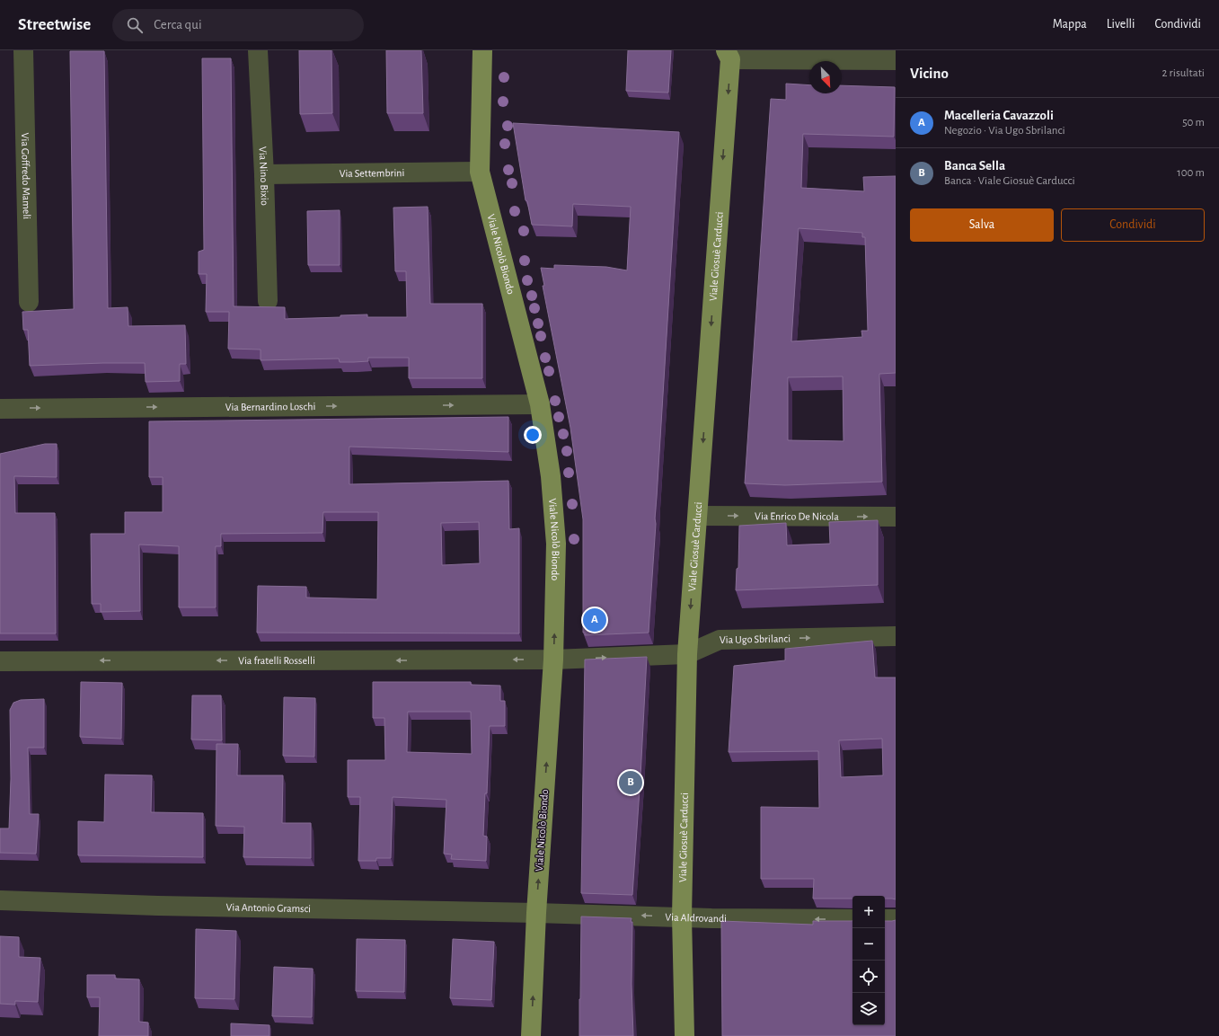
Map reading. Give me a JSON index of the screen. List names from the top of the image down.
{
  "streets": {
    "main road": ["Viale Nicolò Biondo", "Viale Giosuè Carducci"],
    "street": [
      "Via Settembrini",
      "Via Nino Bixio",
      "Via Goffredo Mameli",
      "Via Bernardino Loschi",
      "Via Enrico De Nicola",
      "Via Ugo Sbrilanci",
      "Via fratelli Rosselli",
      "Via Antonio Gramsci",
      "Via Aldrovandi"
    ]
  },
  "crossings": [
    ["Via Settembrini", "Via Nino Bixio"],
    ["Via Settembrini", "Viale Nicolò Biondo"],
    ["Viale Nicolò Biondo", "Via Bernardino Loschi"],
    ["Viale Nicolò Biondo", "Via Ugo Sbrilanci"],
    ["Viale Nicolò Biondo", "Via fratelli Rosselli"],
    ["Viale Nicolò Biondo", "Via Antonio Gramsci"],
    ["Viale Nicolò Biondo", "Via Aldrovandi"],
    ["Viale Giosuè Carducci", "Via Enrico De Nicola"],
    ["Viale Giosuè Carducci", "Via Ugo Sbrilanci"],
    ["Viale Giosuè Carducci", "Via Aldrovandi"],
    ["Via Ugo Sbrilanci", "Via fratelli Rosselli"],
    ["Via Antonio Gramsci", "Via Aldrovandi"]
  ],
  "one_way": [
    "Viale Nicolò Biondo",
    "Viale Giosuè Carducci",
    "Via Bernardino Loschi",
    "Via Enrico De Nicola",
    "Via Ugo Sbrilanci",
    "Via fratelli Rosselli",
    "Via Aldrovandi"
  ],
  "north": "bottom right",
  "page": {
    "header": "Streetwise",
    "search": "Cerca qui",
    "nav": ["Mappa", "Livelli", "Condividi"],
    "heading": ["Vicino", "2 risultati"],
    "list": [
      {
        "mark": "A",
        "name": "Macelleria Cavazzoli",
        "note": "Negozio · Via Ugo Sbrilanci",
        "value": "50 m"
      },
      {
        "mark": "B",
        "name": "Banca Sella",
        "note": "Banca · Viale Giosuè Carducci",
        "value": "100 m"
      }
    ],
    "buttons": ["Salva", "Condividi"],
    "pins": ["A", "B"],
    "map_buttons": ["+", "−"]
  }
}
